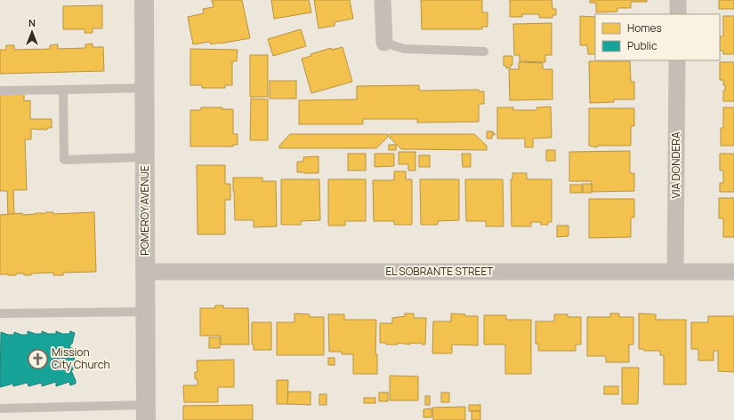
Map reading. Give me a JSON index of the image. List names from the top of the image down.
{
  "streets": {
    "street": ["VIA DONDERA", "POMEROY AVENUE", "EL SOBRANTE STREET"]
  },
  "crossings": [
    ["VIA DONDERA", "EL SOBRANTE STREET"],
    ["POMEROY AVENUE", "EL SOBRANTE STREET"]
  ],
  "places": {
    "church": ["Mission City Church"]
  },
  "legend": ["Homes", "Public"],
  "north": "top"
}
